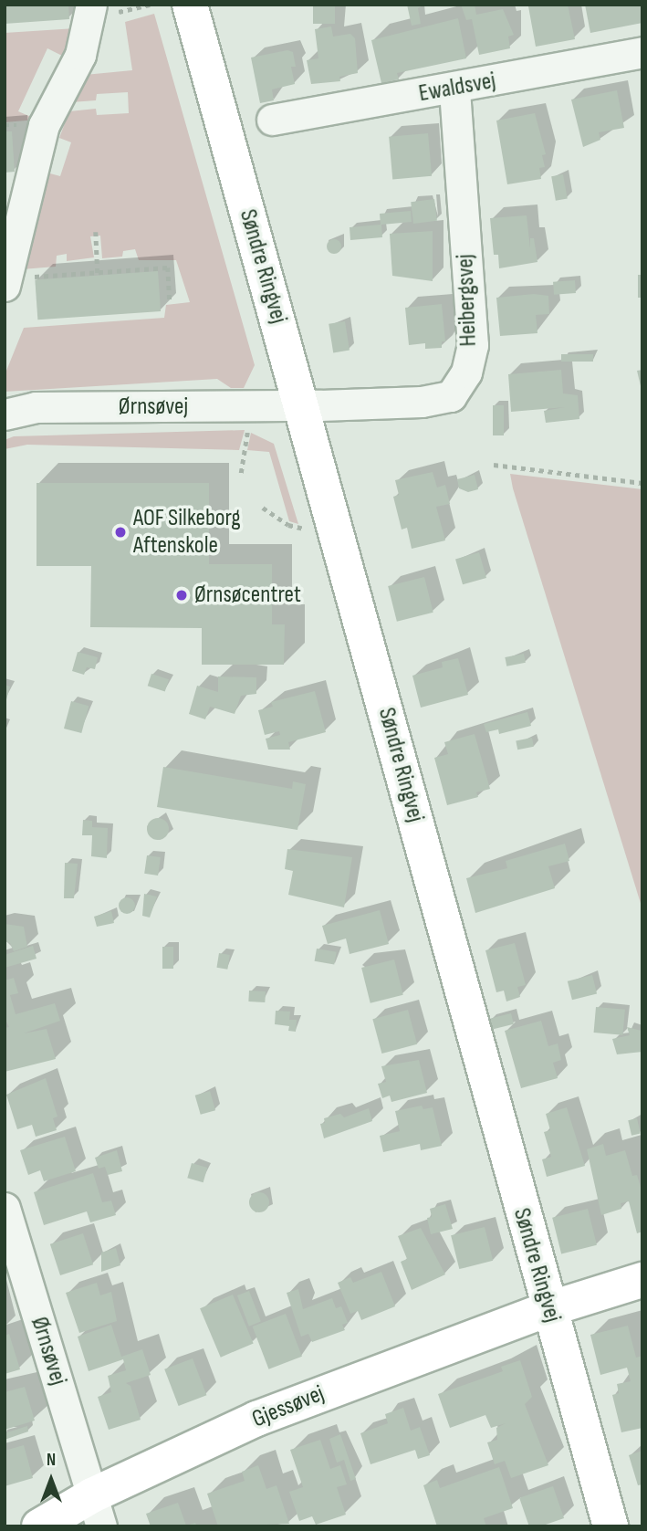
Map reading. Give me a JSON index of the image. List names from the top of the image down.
{
  "streets": {
    "main road": ["Søndre Ringvej", "Gjessøvej"],
    "street": ["Ewaldsvej", "Heibergsvej", "Ørnsøvej"]
  },
  "crossings": [
    ["Ewaldsvej", "Heibergsvej"],
    ["Søndre Ringvej", "Heibergsvej"],
    ["Søndre Ringvej", "Ørnsøvej"],
    ["Søndre Ringvej", "Gjessøvej"],
    ["Heibergsvej", "Ørnsøvej"],
    ["Ørnsøvej", "Gjessøvej"]
  ],
  "places": ["AOF Silkeborg Aftenskole", "Ørnsøcentret"],
  "north": "top"
}
